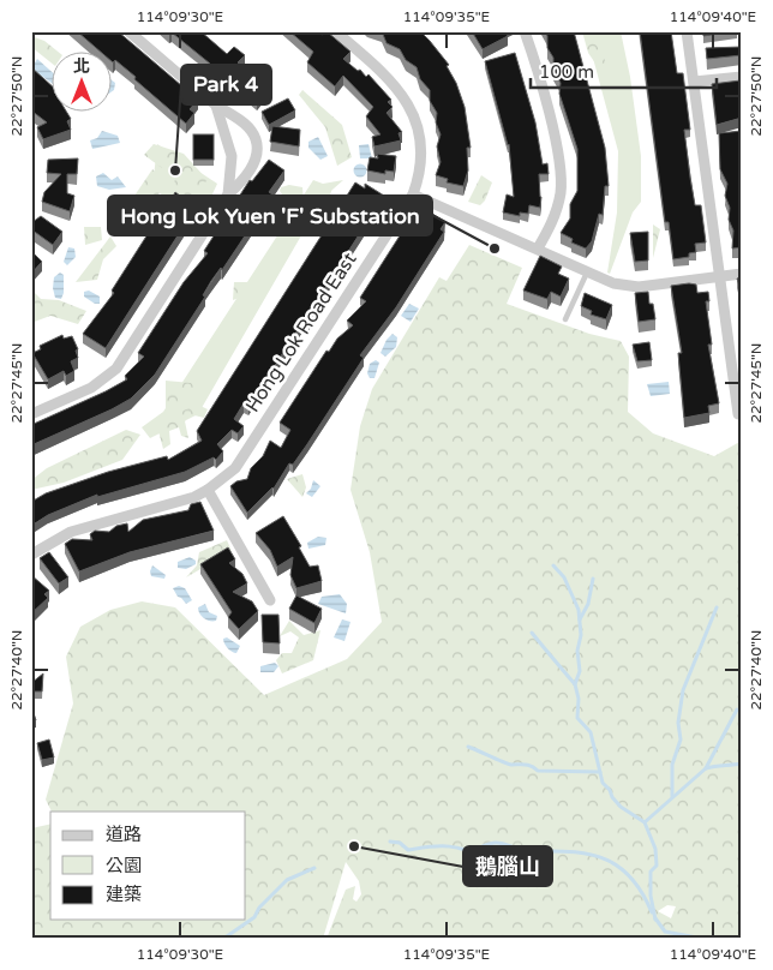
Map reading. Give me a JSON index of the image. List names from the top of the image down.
{
  "streets": {
    "street": ["Hong Lok Road East"]
  },
  "places": ["Park 4", "Hong Lok Yuen 'F' Substation", "鵝腦山"],
  "legend": ["道路", "公園", "建築"],
  "scale_bar": "100 m",
  "north": "top",
  "coordinates": [
    "114°09'30\"E",
    "114°09'35\"E",
    "114°09'40\"E",
    "22°27'50\"N",
    "22°27'45\"N",
    "22°27'40\"N"
  ]
}
